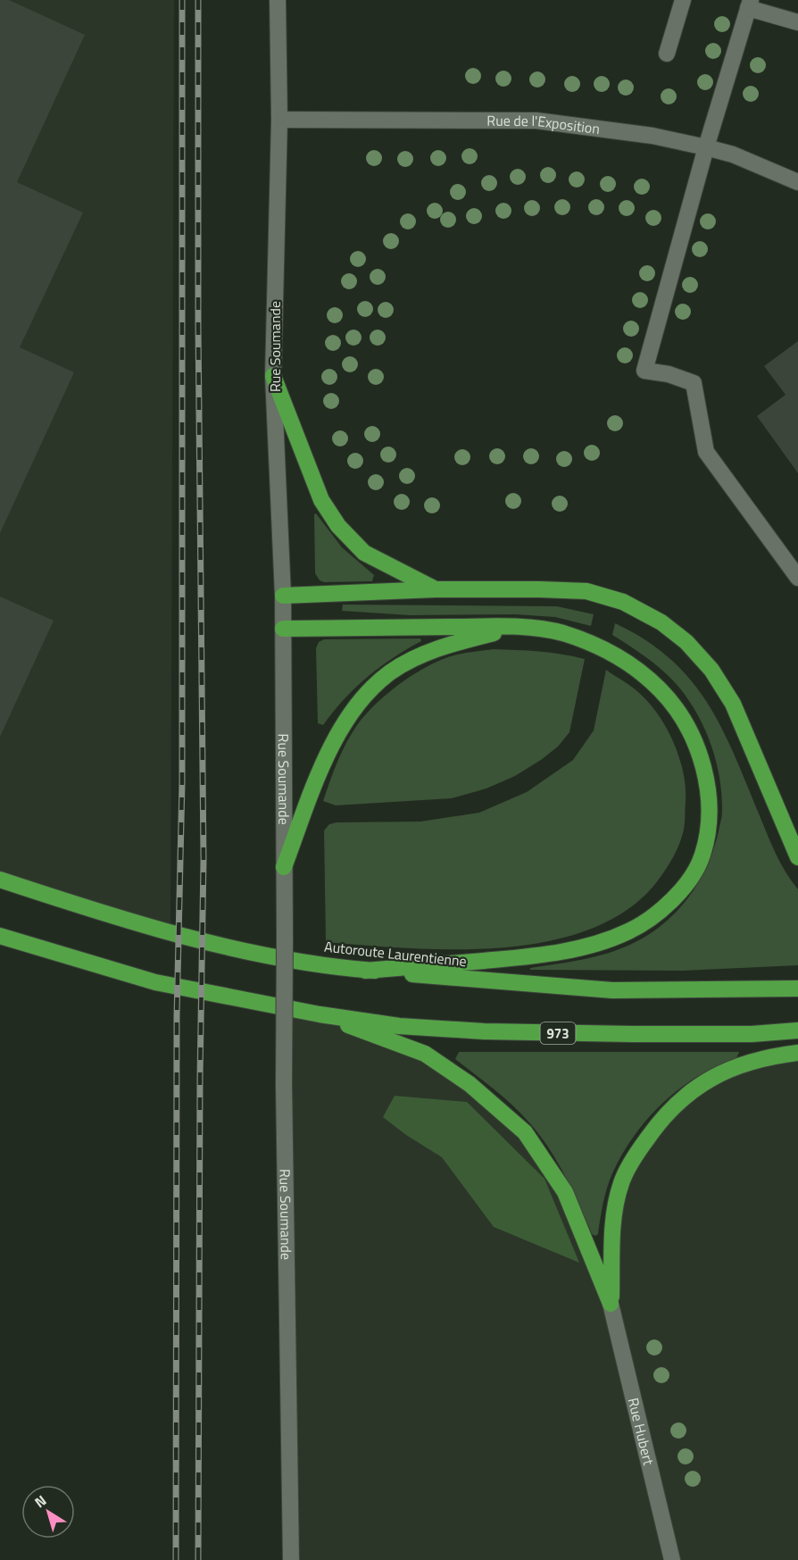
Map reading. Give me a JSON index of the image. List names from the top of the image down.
{
  "streets": {
    "highway": ["Autoroute Laurentienne", "973"],
    "street": ["Rue de l'Exposition", "Rue Soumande", "Rue Hubert"]
  },
  "crossings": [
    ["Rue de l'Exposition", "Rue Soumande"]
  ],
  "north": "top left"
}
